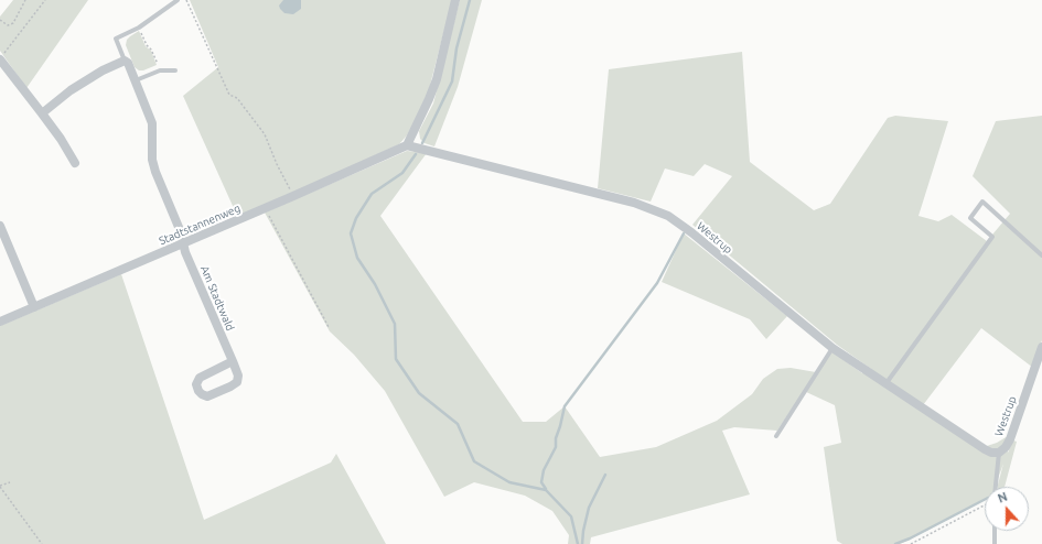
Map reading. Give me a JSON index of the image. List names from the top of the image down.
{
  "streets": {
    "street": ["Stadtstannenweg", "Westrup", "Am Stadtwald"]
  },
  "crossings": [
    ["Stadtstannenweg", "Westrup"],
    ["Stadtstannenweg", "Am Stadtwald"]
  ],
  "north": "top"
}
